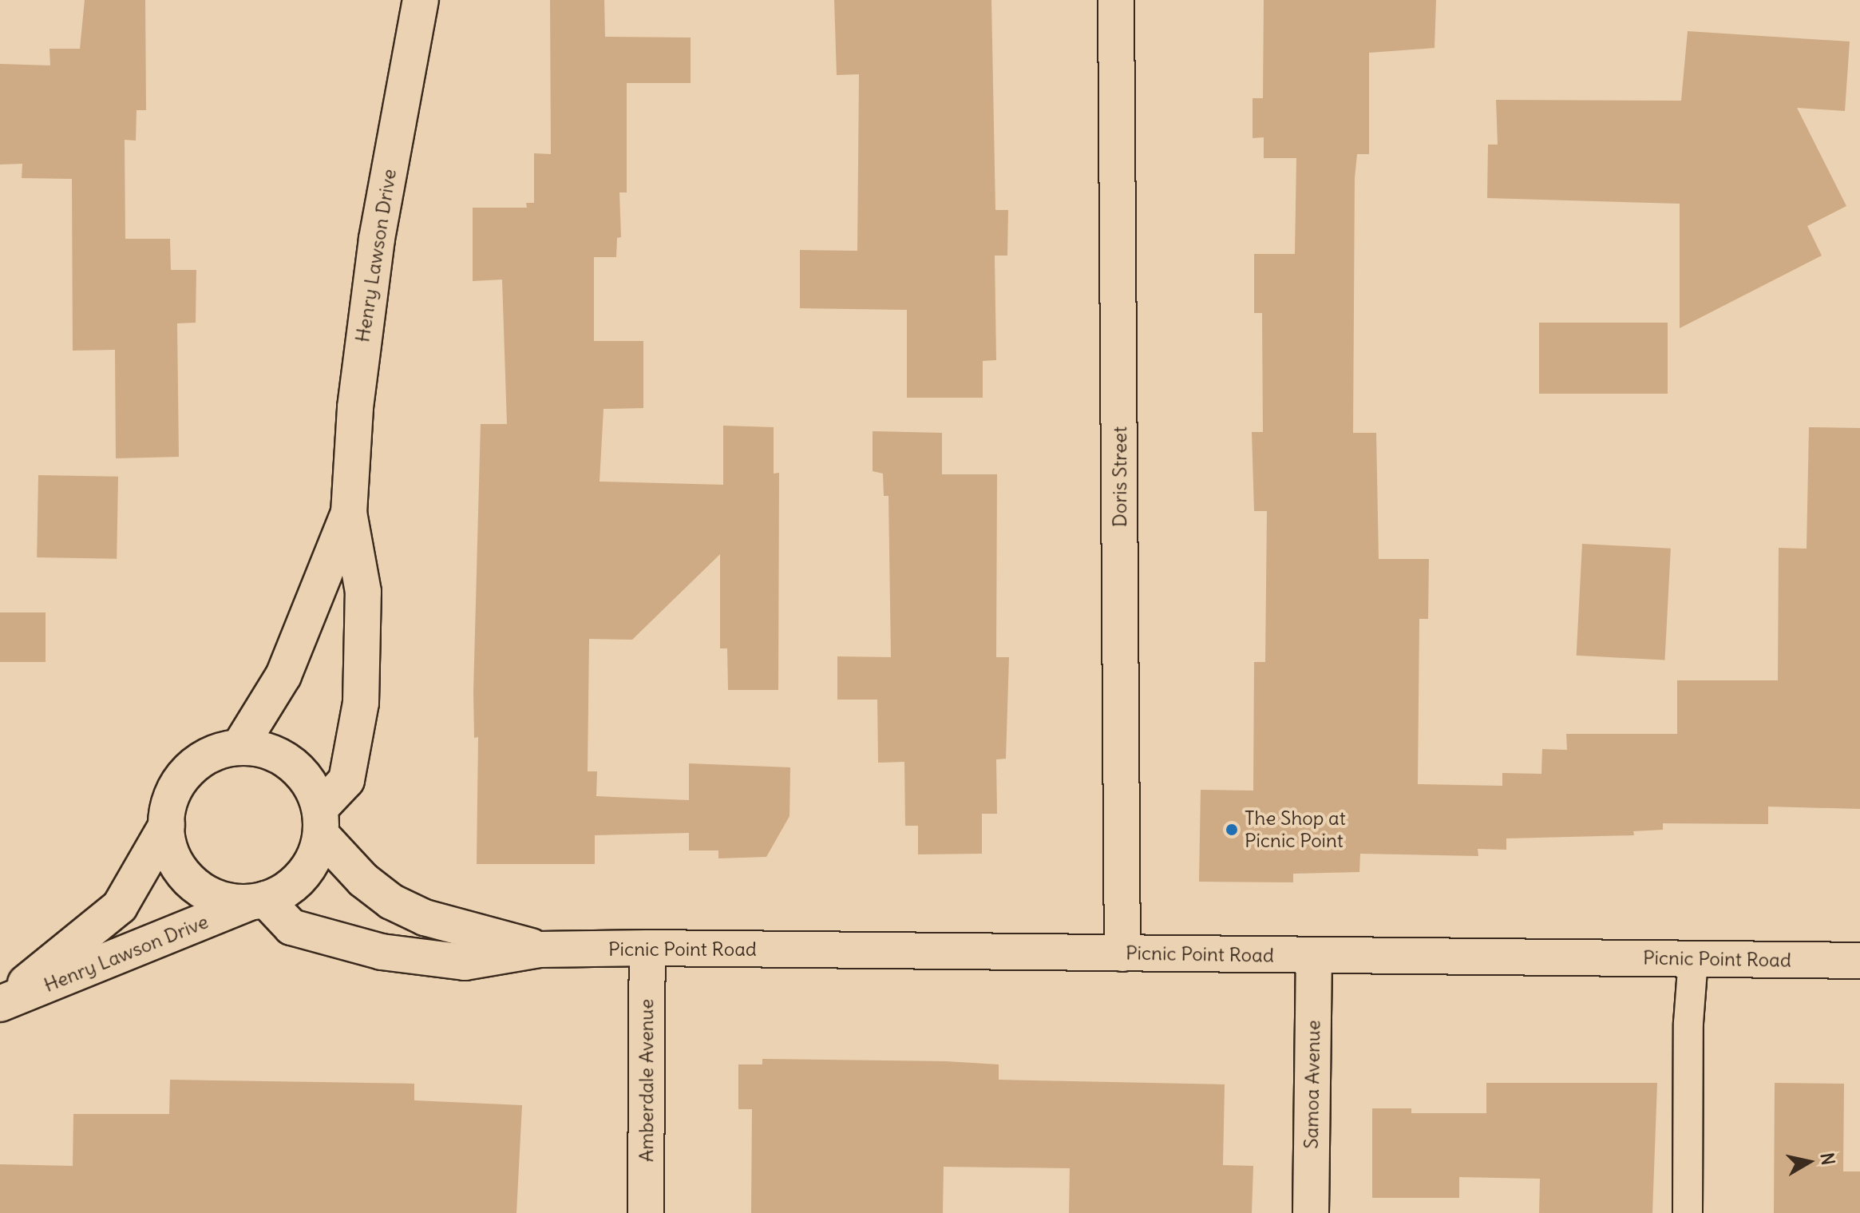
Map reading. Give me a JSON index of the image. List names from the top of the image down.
{
  "streets": {
    "street": [
      "Henry Lawson Drive",
      "Doris Street",
      "Picnic Point Road",
      "Amberdale Avenue",
      "Samoa Avenue"
    ]
  },
  "crossings": [
    ["Henry Lawson Drive", "Picnic Point Road"],
    ["Doris Street", "Picnic Point Road"],
    ["Picnic Point Road", "Amberdale Avenue"],
    ["Picnic Point Road", "Samoa Avenue"]
  ],
  "places": ["The Shop at Picnic Point"],
  "north": "right"
}
